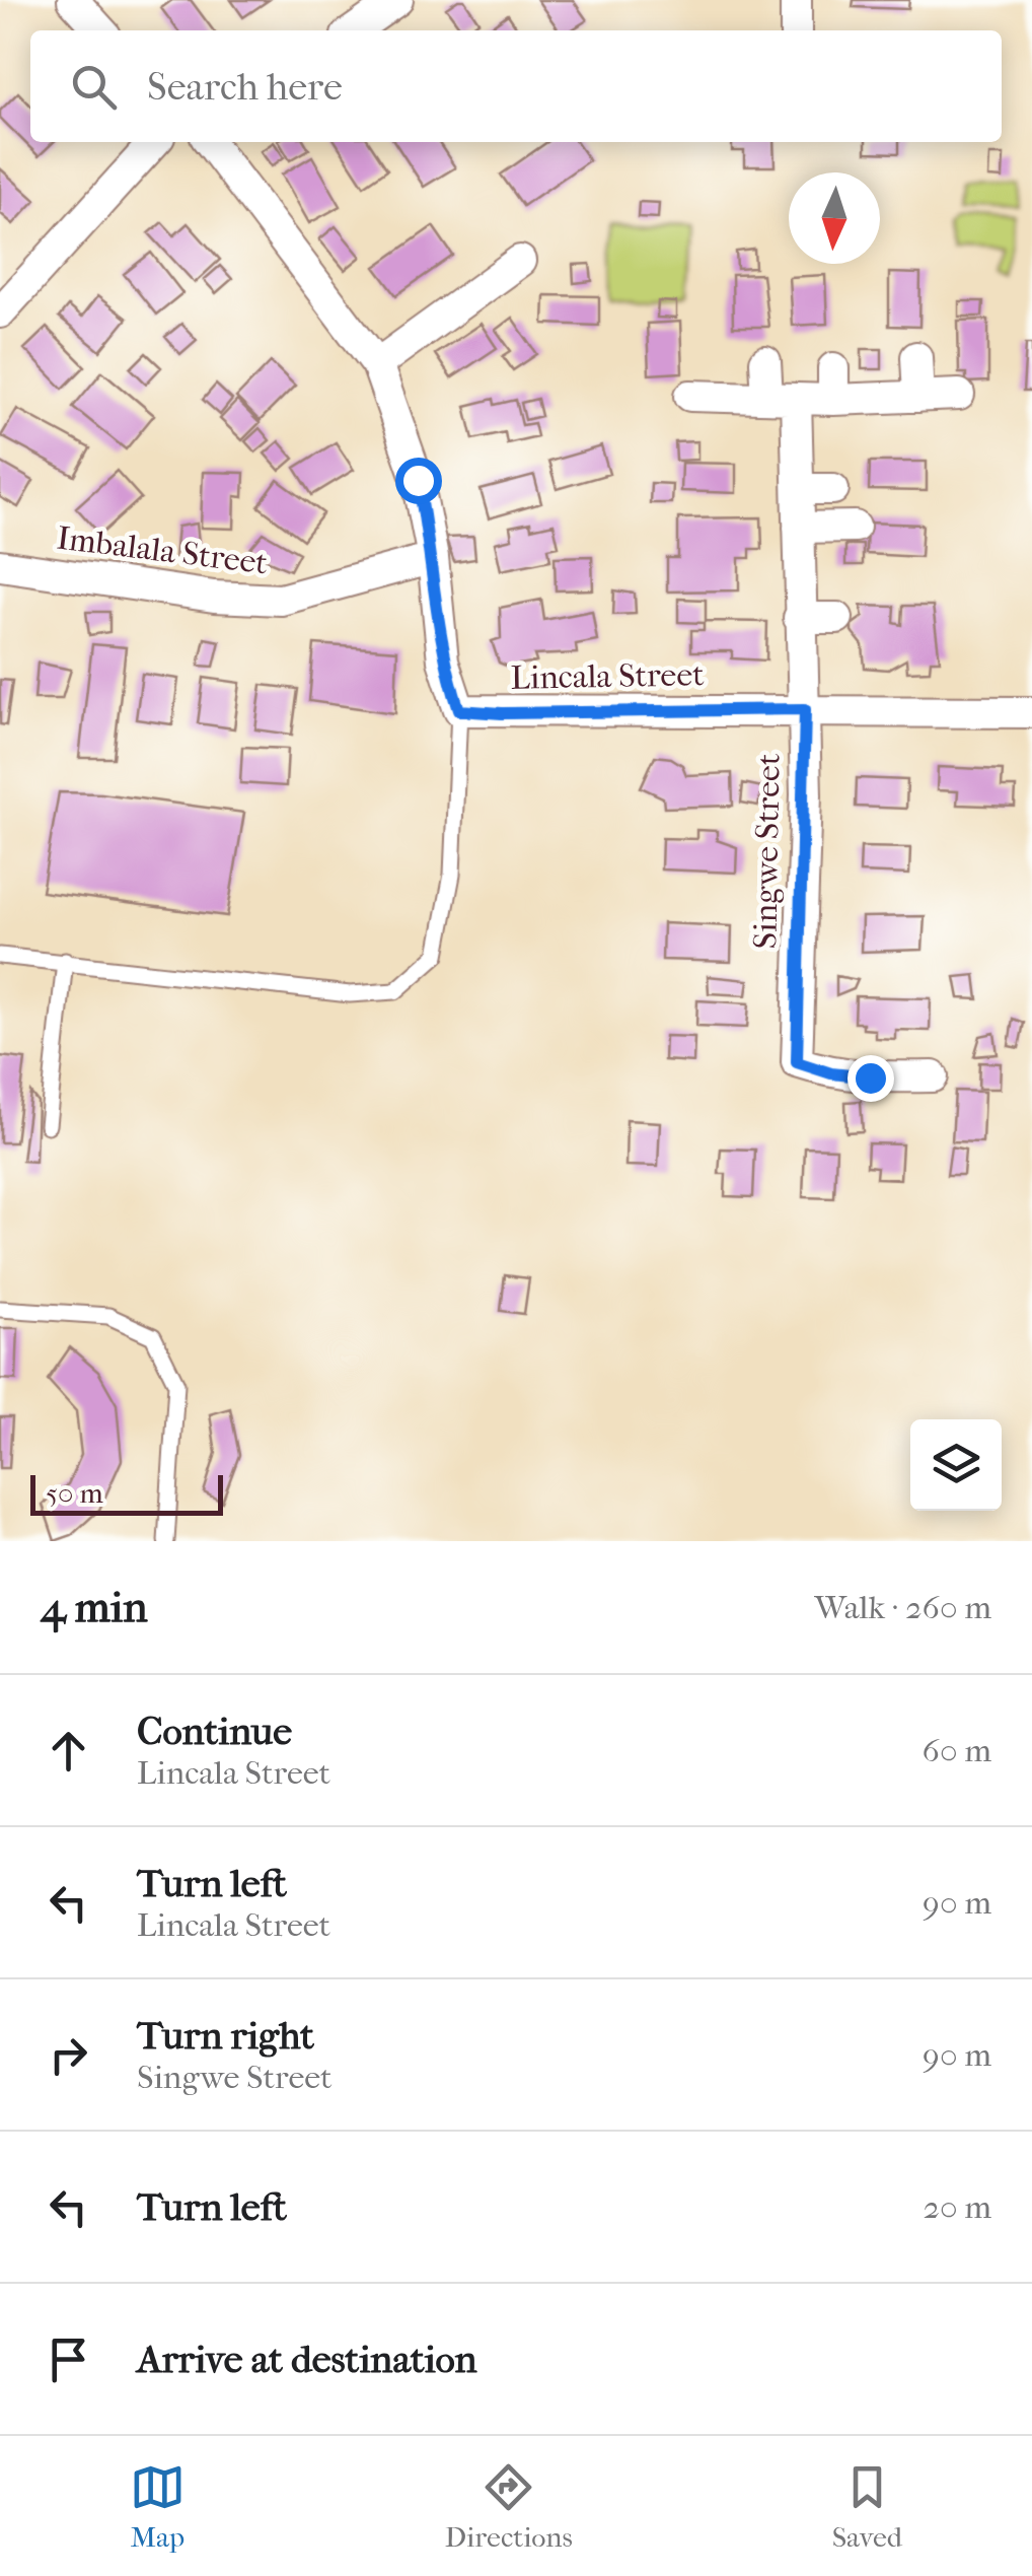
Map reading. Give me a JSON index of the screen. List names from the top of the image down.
{
  "streets": {
    "street": ["Imbalala Street", "Lincala Street", "Singwe Street"]
  },
  "crossings": [
    ["Lincala Street", "Singwe Street"]
  ],
  "scale_bar": "50 m",
  "north": "bottom",
  "page": {
    "search": "Search here",
    "scale": "50 m",
    "heading": ["4 min", "Walk · 260 m"],
    "list": [
      ["Continue", "Lincala Street", "60 m"],
      ["Turn left", "Lincala Street", "90 m"],
      ["Turn right", "Singwe Street", "90 m"],
      ["Turn left", "20 m"],
      "Arrive at destination"
    ],
    "nav": ["Map", "Directions", "Saved"]
  }
}
